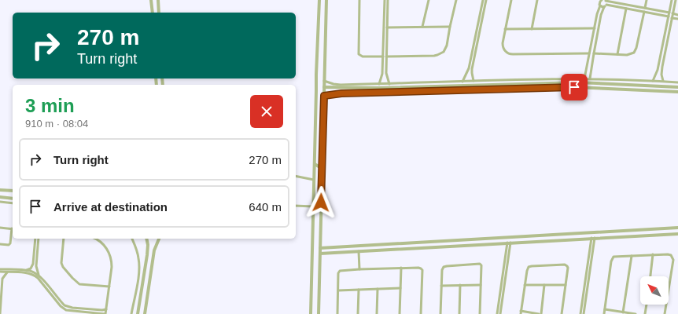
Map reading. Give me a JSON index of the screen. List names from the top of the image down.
{
  "north": "top left",
  "page": {
    "turn": ["270 m", "Turn right"],
    "heading": ["3 min", "910 m · 08:04"],
    "list": [
      {
        "name": "Turn right",
        "value": "270 m"
      },
      {
        "name": "Arrive at destination",
        "value": "640 m"
      }
    ]
  }
}
